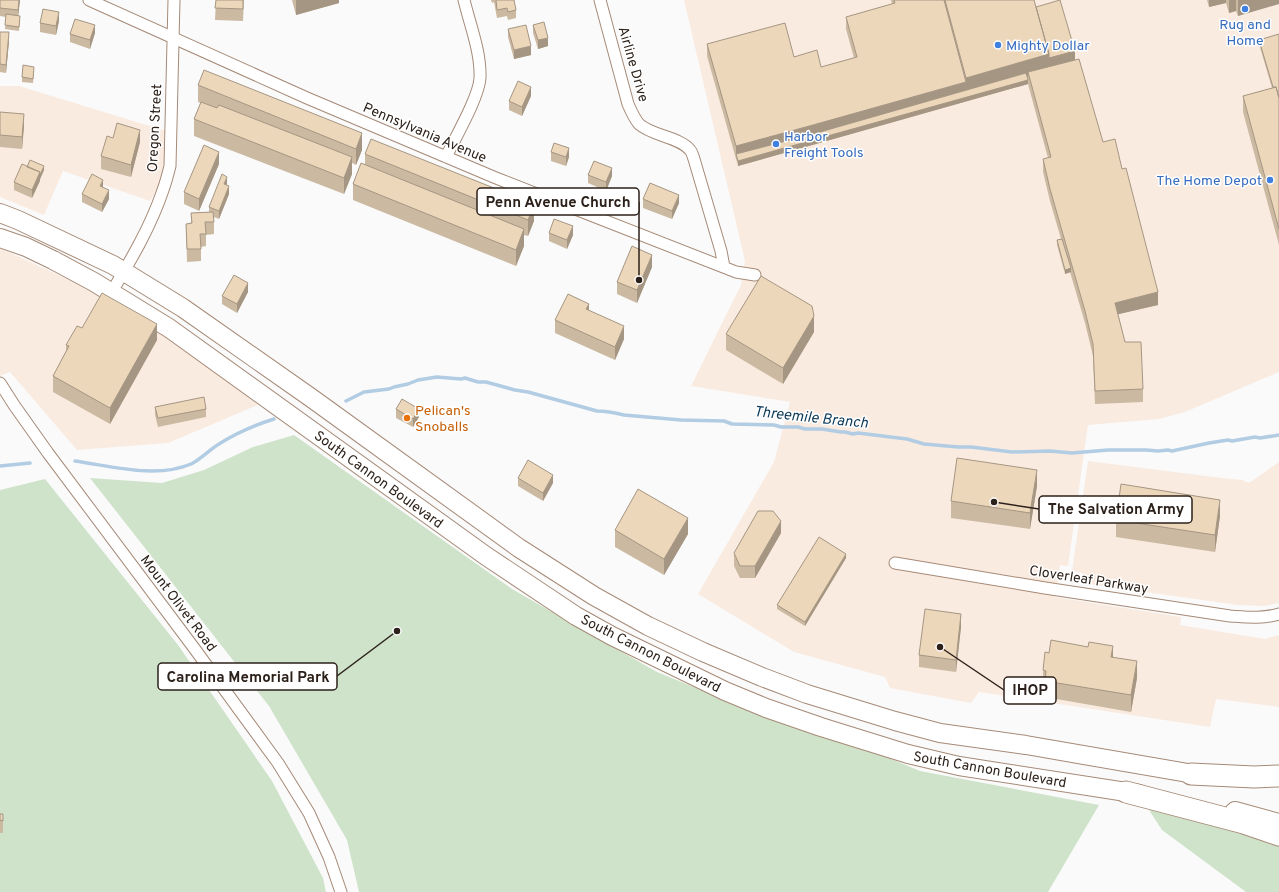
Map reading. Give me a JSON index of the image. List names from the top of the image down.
{
  "streets": {
    "main road": ["South Cannon Boulevard"],
    "street": [
      "Airline Drive",
      "Oregon Street",
      "Pennsylvania Avenue",
      "Cloverleaf Parkway",
      "Mount Olivet Road"
    ]
  },
  "crossings": [
    ["Airline Drive", "Pennsylvania Avenue"],
    ["Oregon Street", "Pennsylvania Avenue"],
    ["Oregon Street", "South Cannon Boulevard"]
  ],
  "water": ["Threemile Branch"],
  "places": [
    "Rug and Home",
    "Mighty Dollar",
    "Harbor Freight Tools",
    "The Home Depot",
    "Penn Avenue Church",
    "Pelican's Snoballs",
    "The Salvation Army",
    "Carolina Memorial Park",
    "IHOP"
  ]
}
